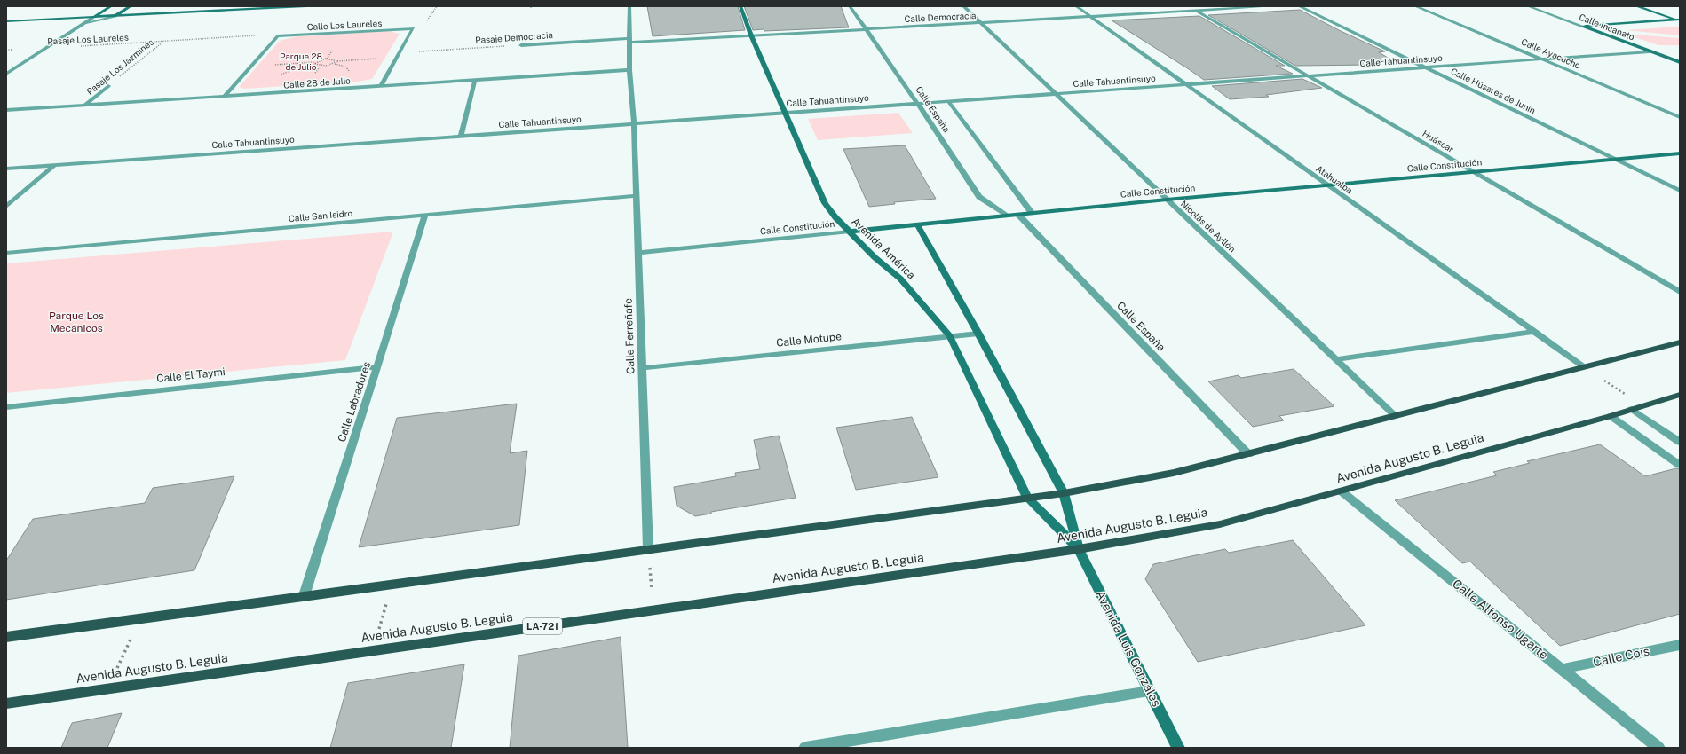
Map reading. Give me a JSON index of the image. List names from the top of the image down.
{
  "streets": {
    "main road": ["Avenida Augusto B. Leguia", "LA-721"],
    "street": [
      "Calle Democracia",
      "Calle Los Laureles",
      "Calle Incanato",
      "Pasaje Democracia",
      "Calle Ayacucho",
      "Calle Tahuantinsuyo",
      "Pasaje Los Jazmínes",
      "Calle 28 de Julio",
      "Calle Húsares de Junín",
      "Calle España",
      "Huáscar",
      "Calle Constitución",
      "Atahualpa",
      "Calle San Isidro",
      "Nicolás de Ayllón",
      "Avenida América",
      "Calle Ferreñafe",
      "Calle Motupe",
      "Calle El Taymi",
      "Calle Labradores",
      "Calle Alfonso Ugarte",
      "Avenida Luis Gonzáles",
      "Calle Cois"
    ],
    "path": ["Pasaje Los Laureles"]
  },
  "crossings": [
    ["Calle Democracia", "Pasaje Democracia"],
    ["Calle Democracia", "Calle España"],
    ["Calle Democracia", "Huáscar"],
    ["Calle Democracia", "Atahualpa"],
    ["Calle Democracia", "Nicolás de Ayllón"],
    ["Calle Democracia", "Avenida América"],
    ["Calle Democracia", "Calle Ferreñafe"],
    ["Calle Los Laureles", "Pasaje Democracia"],
    ["Calle Los Laureles", "Pasaje Los Laureles"],
    ["Calle Incanato", "Calle Tahuantinsuyo"],
    ["Pasaje Democracia", "Calle Ferreñafe"],
    ["Pasaje Los Laureles", "Pasaje Los Jazmínes"],
    ["Calle Ayacucho", "Calle Tahuantinsuyo"],
    ["Calle Tahuantinsuyo", "Calle Húsares de Junín"],
    ["Calle Tahuantinsuyo", "Calle España"],
    ["Calle Tahuantinsuyo", "Huáscar"],
    ["Calle Tahuantinsuyo", "Atahualpa"],
    ["Calle Tahuantinsuyo", "Nicolás de Ayllón"],
    ["Calle Tahuantinsuyo", "Avenida América"],
    ["Calle Tahuantinsuyo", "Calle Ferreñafe"],
    ["Pasaje Los Jazmínes", "Calle 28 de Julio"],
    ["Calle 28 de Julio", "Calle Ferreñafe"],
    ["Calle Húsares de Junín", "Calle Constitución"],
    ["Calle España", "Calle Constitución"],
    ["Huáscar", "Calle Constitución"],
    ["Calle Constitución", "Atahualpa"],
    ["Calle Constitución", "Nicolás de Ayllón"],
    ["Calle Constitución", "Avenida América"],
    ["Calle Constitución", "Calle Ferreñafe"],
    ["Calle San Isidro", "Calle Ferreñafe"],
    ["Calle San Isidro", "Calle Labradores"],
    ["Avenida América", "Calle Motupe"],
    ["Avenida América", "Avenida Luis Gonzáles"],
    ["Calle Ferreñafe", "Calle Motupe"],
    ["Calle El Taymi", "Calle Labradores"],
    ["Avenida Augusto B. Leguia", "Calle Alfonso Ugarte"],
    ["Avenida Augusto B. Leguia", "Avenida Luis Gonzáles"],
    ["Calle Alfonso Ugarte", "Calle Cois"]
  ],
  "parks": ["Parque 28 de Julio", "Parque Los Mecánicos"]
}
